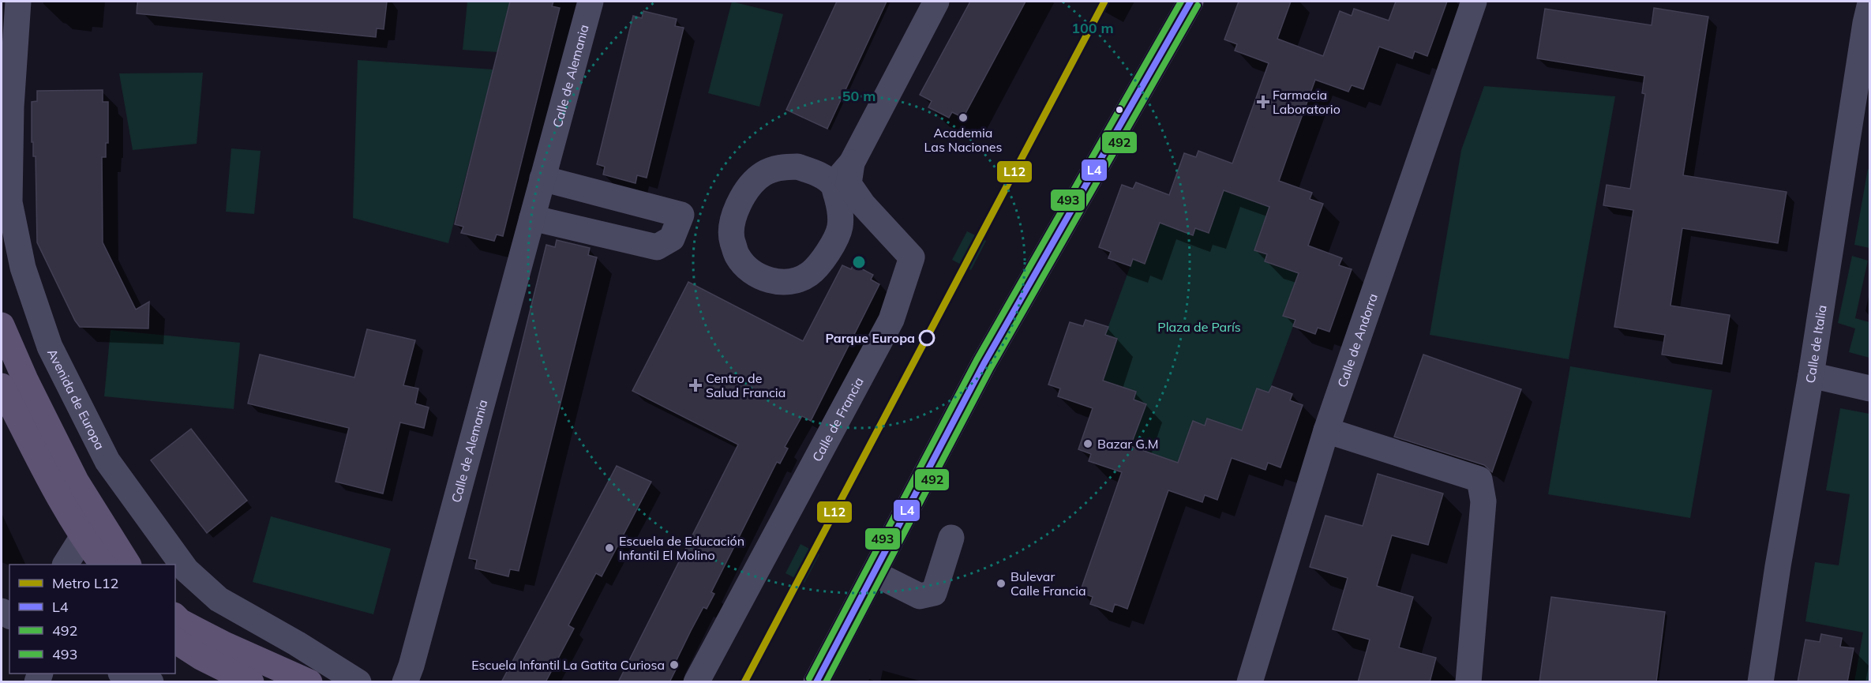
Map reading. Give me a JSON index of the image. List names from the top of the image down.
{
  "streets": {
    "street": [
      "Calle de Alemania",
      "Calle de Andorra",
      "Calle de Italia",
      "Avenida de Europa",
      "Calle de Francia"
    ]
  },
  "parks": ["Plaza de París"],
  "places": {
    "health": ["Farmacia Laboratorio", "Centro de Salud Francia"],
    "other": [
      "Academia Las Naciones",
      "Parque Europa",
      "Bazar G.M",
      "Escuela de Educación Infantil El Molino",
      "Bulevar Calle Francia",
      "Escuela Infantil La Gatita Curiosa"
    ]
  },
  "lines": [
    "metro line L12",
    "transit line L4",
    "transit line 493",
    "transit line 492"
  ],
  "legend": [
    "Metro L12",
    "L4",
    "492",
    "493"
  ],
  "rings": ["100 m", "50 m"]
}
